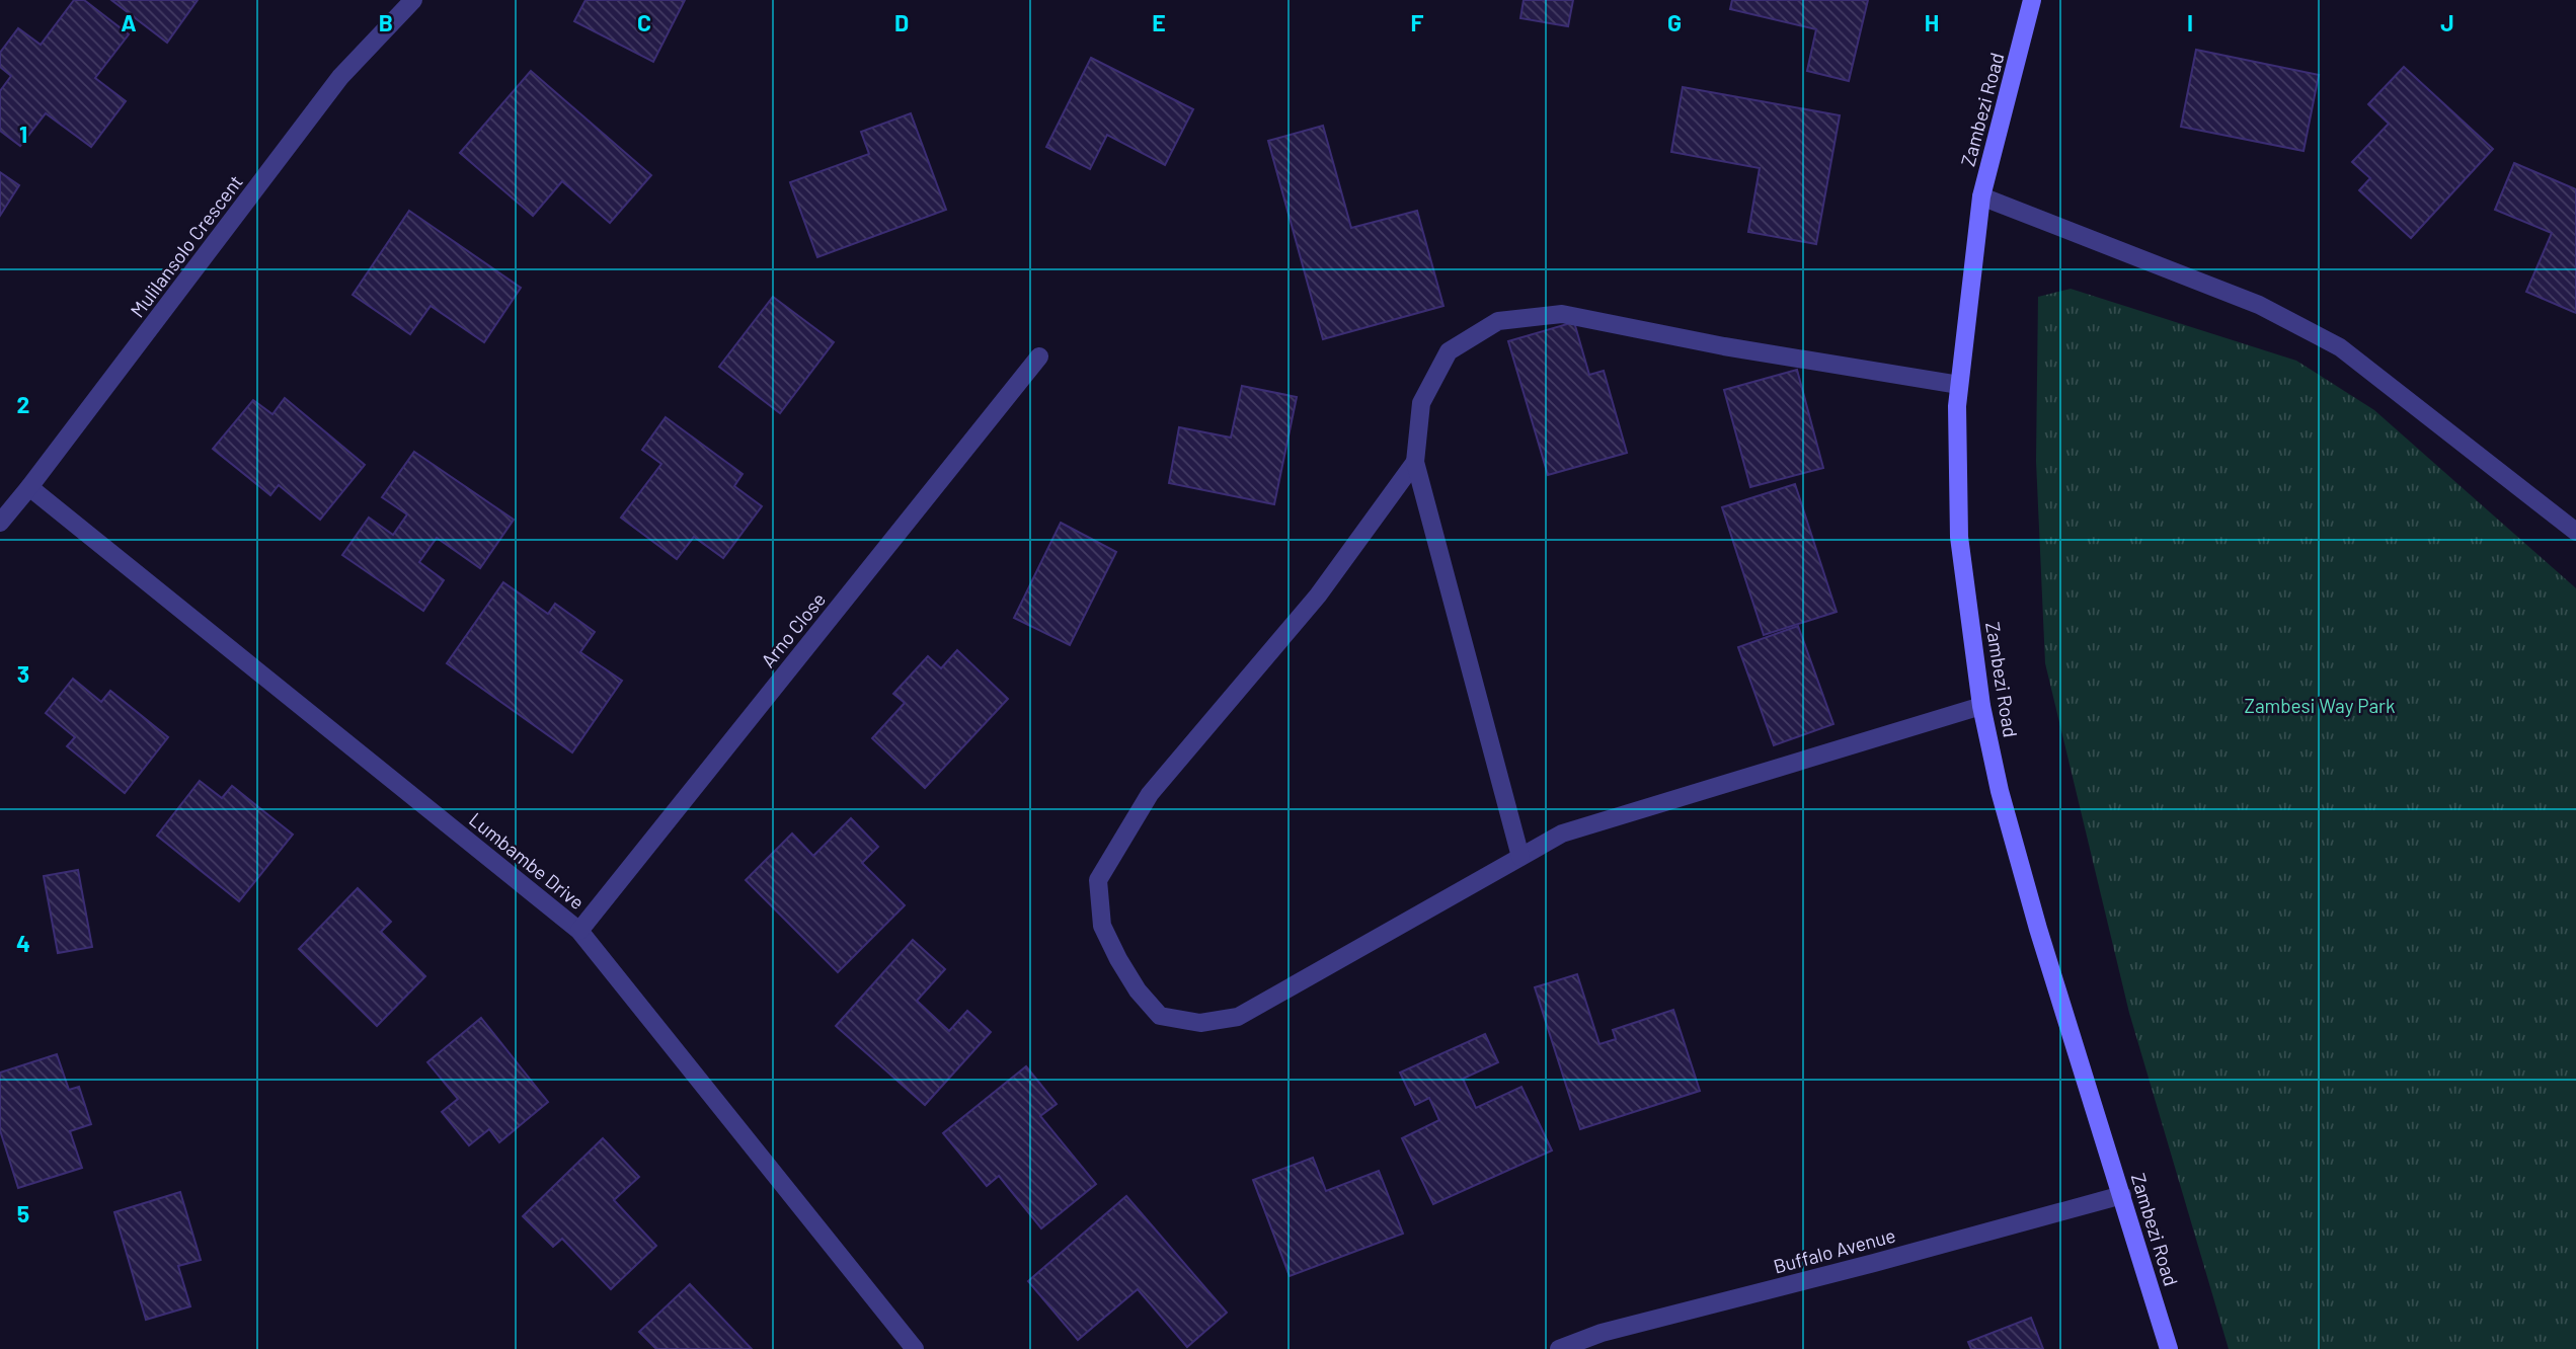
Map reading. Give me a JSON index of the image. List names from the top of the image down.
{
  "streets": {
    "main road": ["Zambezi Road"],
    "street": [
      "Mulilansolo Crescent",
      "Arno Close",
      "Lumbambe Drive",
      "Buffalo Avenue"
    ]
  },
  "crossings": [
    ["Zambezi Road", "Buffalo Avenue"],
    ["Mulilansolo Crescent", "Lumbambe Drive"],
    ["Arno Close", "Lumbambe Drive"]
  ],
  "parks": ["Zambesi Way Park"],
  "grid": {
    "columns": [
      "A",
      "B",
      "C",
      "D",
      "E",
      "F",
      "G",
      "H",
      "I",
      "J"
    ],
    "rows": [
      "1",
      "2",
      "3",
      "4",
      "5"
    ]
  }
}
